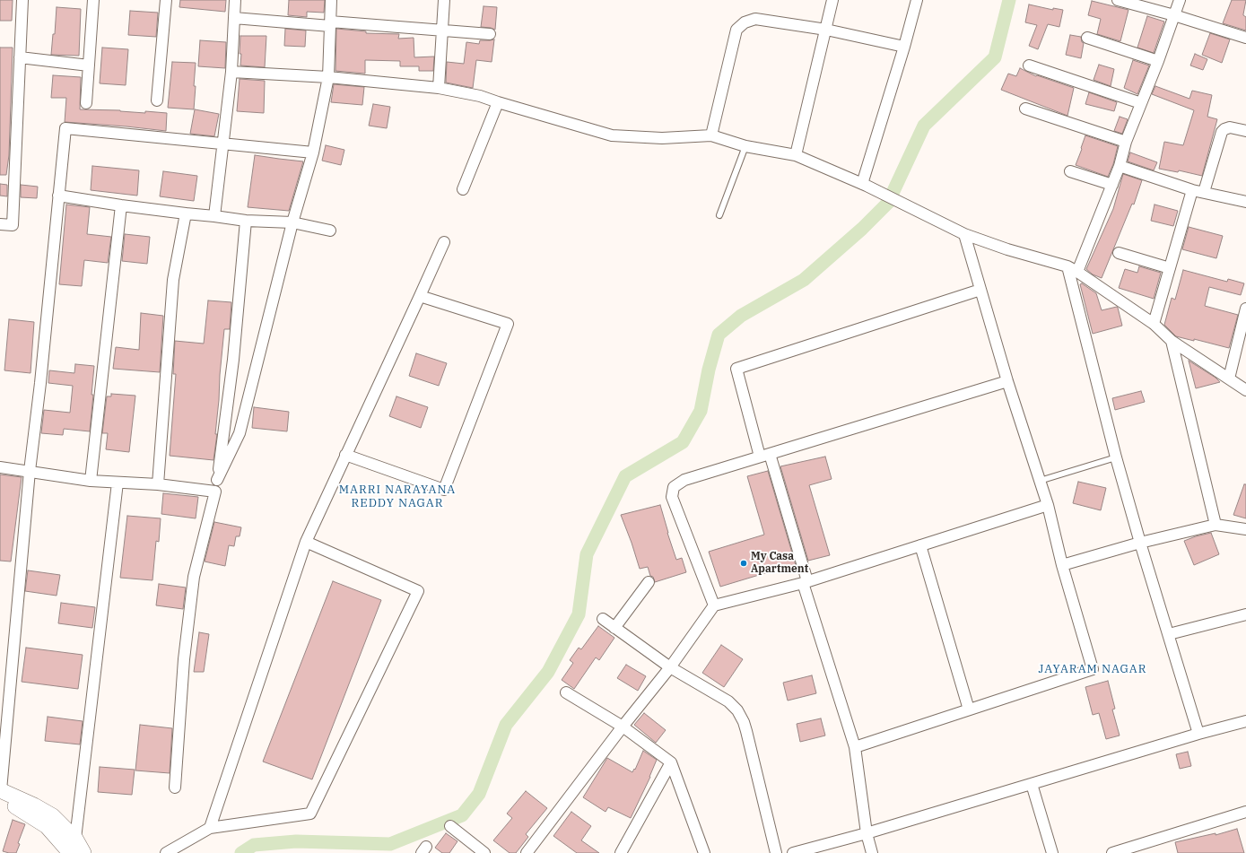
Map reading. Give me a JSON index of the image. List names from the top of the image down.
{
  "districts": ["MARRI NARAYANA REDDY NAGAR", "JAYARAM NAGAR"],
  "places": ["My Casa Apartment"]
}
